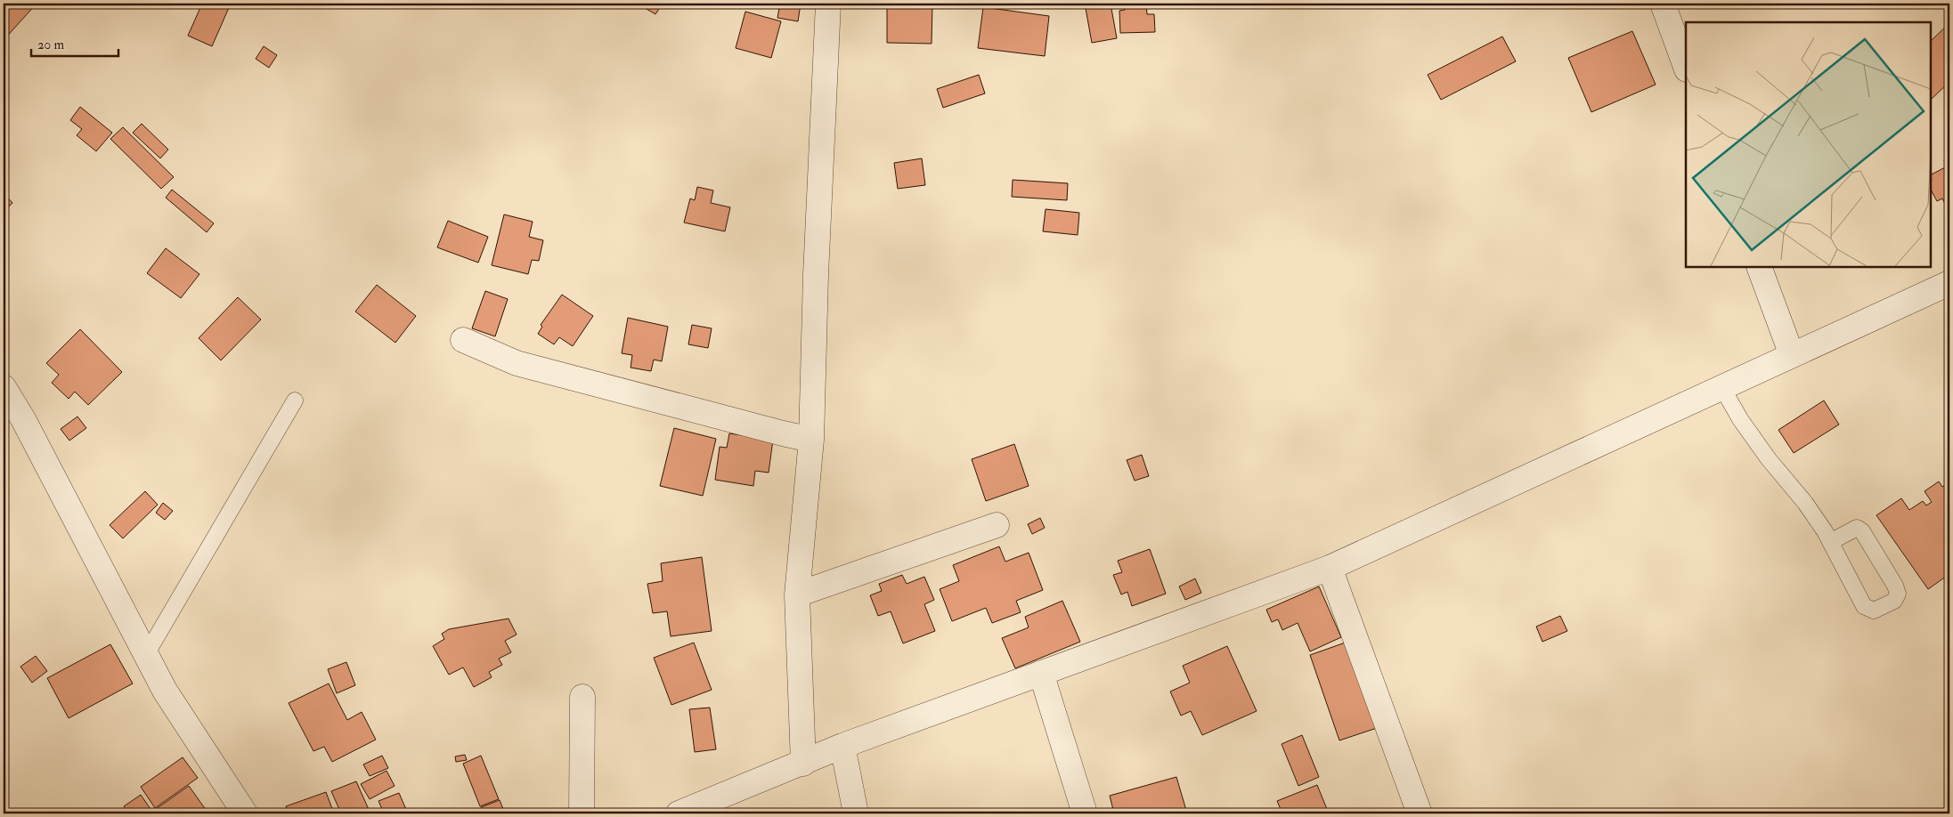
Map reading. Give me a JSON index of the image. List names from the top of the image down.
{
  "scale_bar": "20 m"
}
